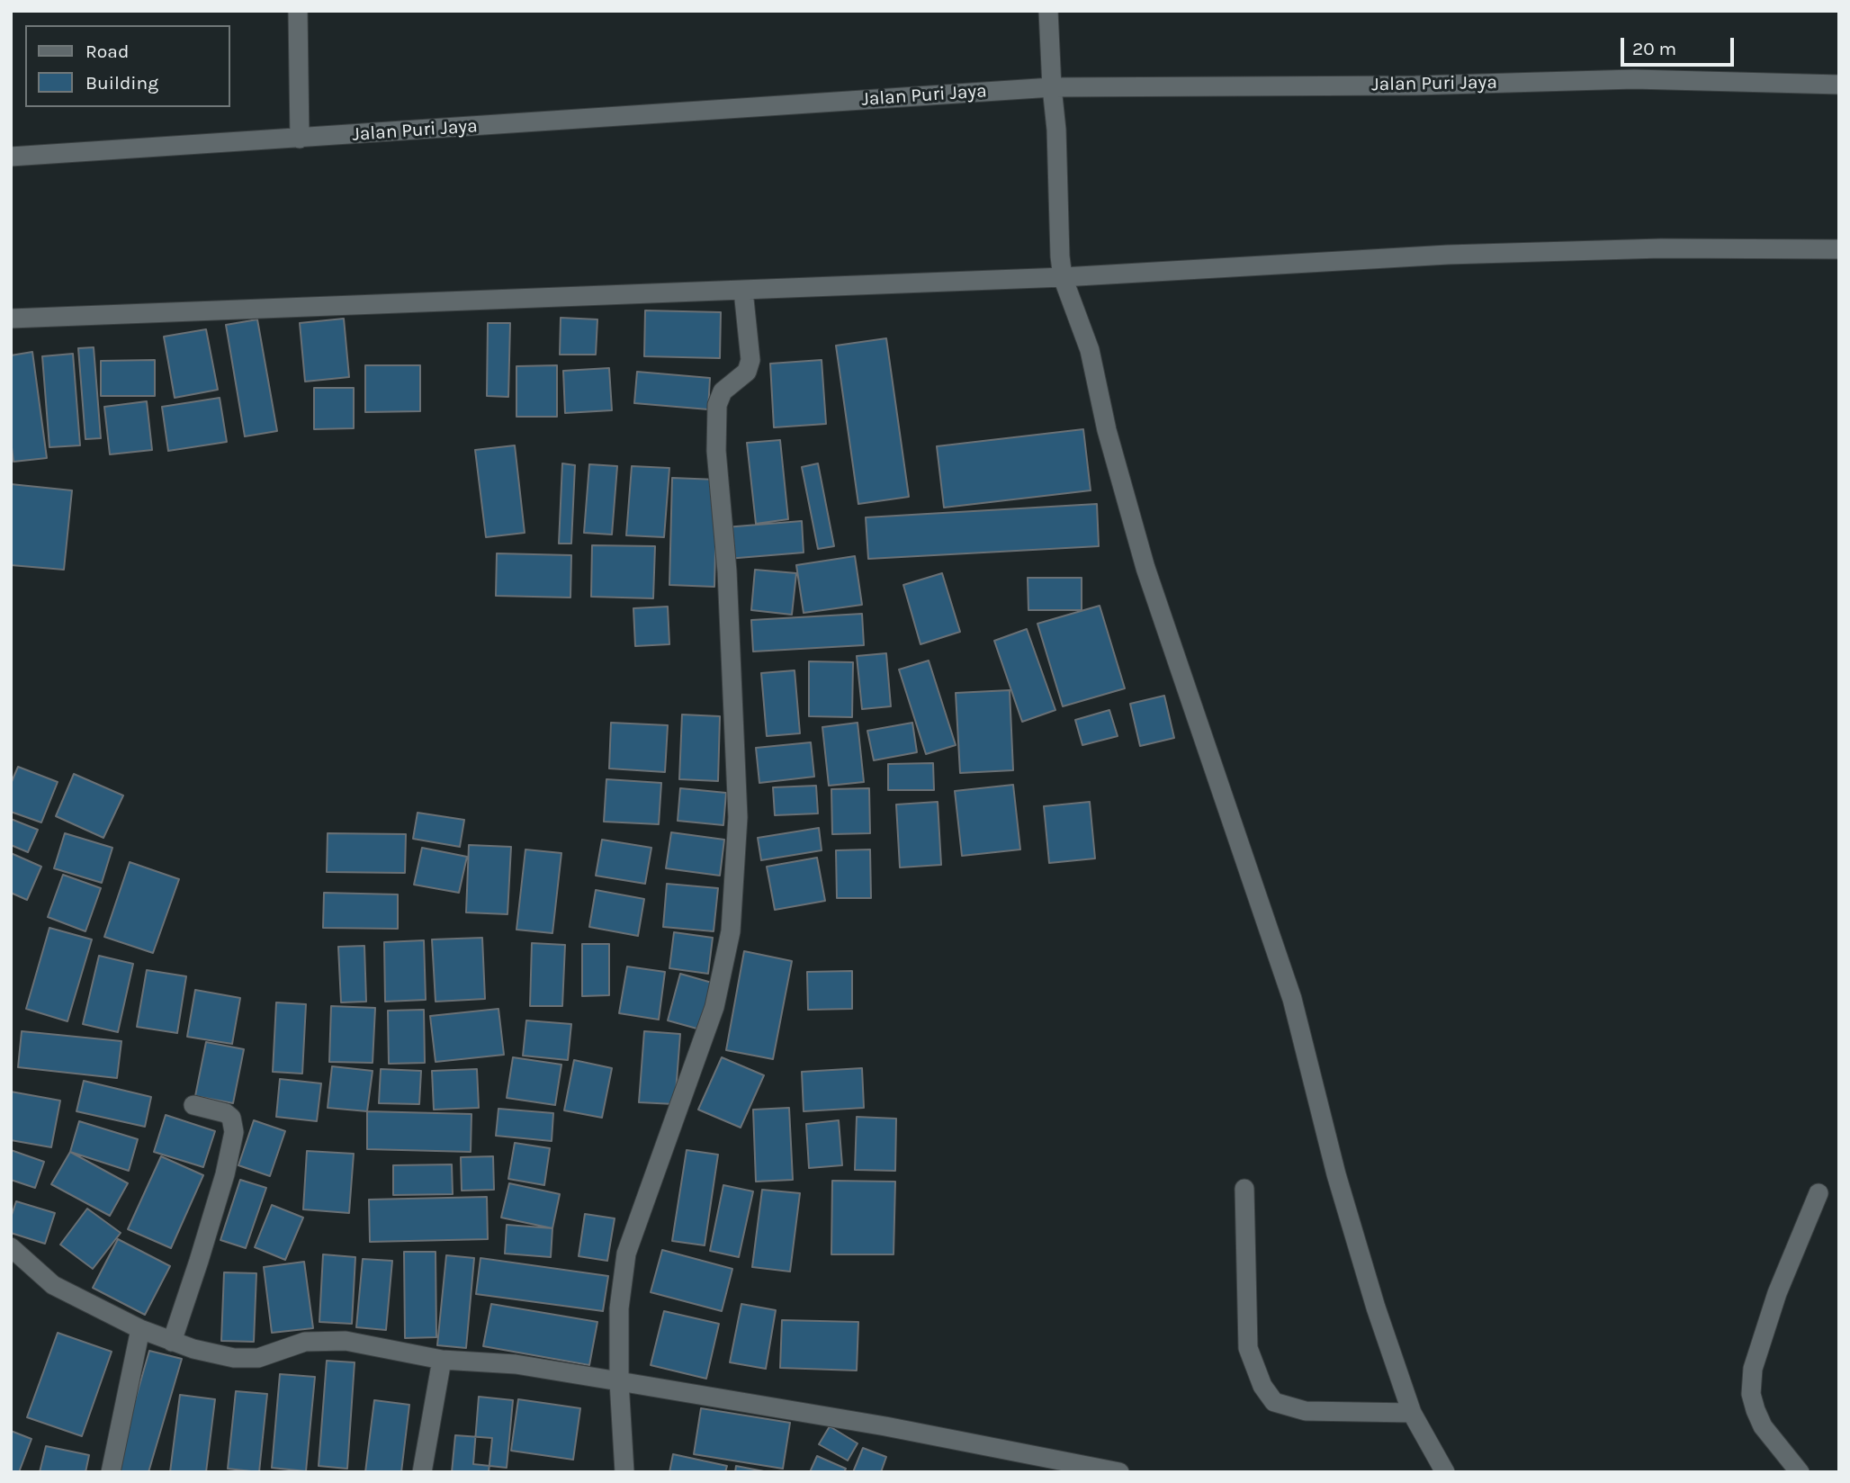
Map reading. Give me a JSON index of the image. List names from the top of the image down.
{
  "streets": {
    "street": ["Jalan Puri Jaya"]
  },
  "legend": ["Road", "Building"],
  "scale_bar": "20 m"
}
